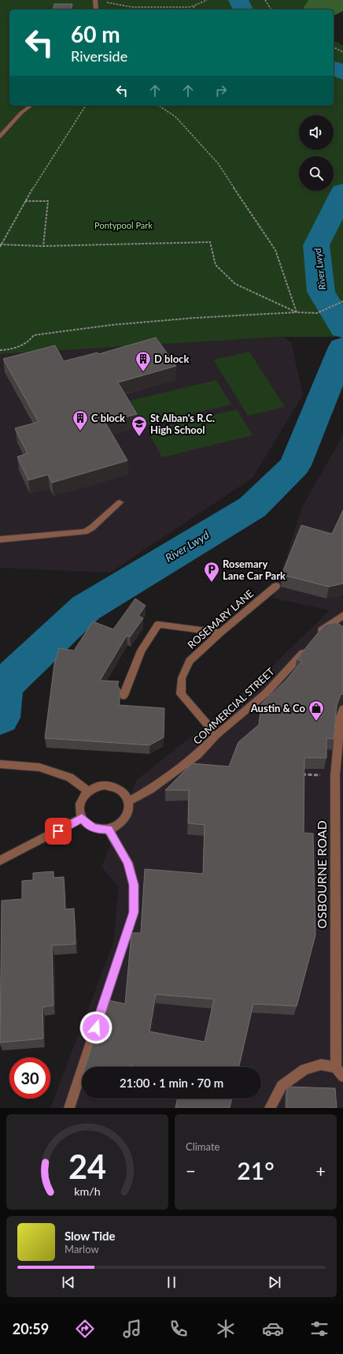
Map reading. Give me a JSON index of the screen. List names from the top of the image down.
{
  "streets": {
    "street": ["ROSEMARY LANE", "COMMERCIAL STREET", "OSBOURNE ROAD"]
  },
  "crossings": [
    ["ROSEMARY LANE", "COMMERCIAL STREET"]
  ],
  "water": ["River Lwyd"],
  "parks": ["Pontypool Park"],
  "places": {
    "building": ["D block", "C block"],
    "school or university": ["St Alban's R.C. High School"],
    "parking": ["Rosemary Lane Car Park"],
    "shop": ["Austin & Co"]
  },
  "page": {
    "turn": ["60 m", "Riverside"],
    "limit": "30",
    "trip": "21:00 · 1 min · 70 m",
    "tile": "Climate",
    "heat": ["−", "21°", "+"],
    "song": ["Slow Tide", "Marlow"],
    "tabs": "20:59",
    "gauge": ["24", "km/h"]
  }
}
